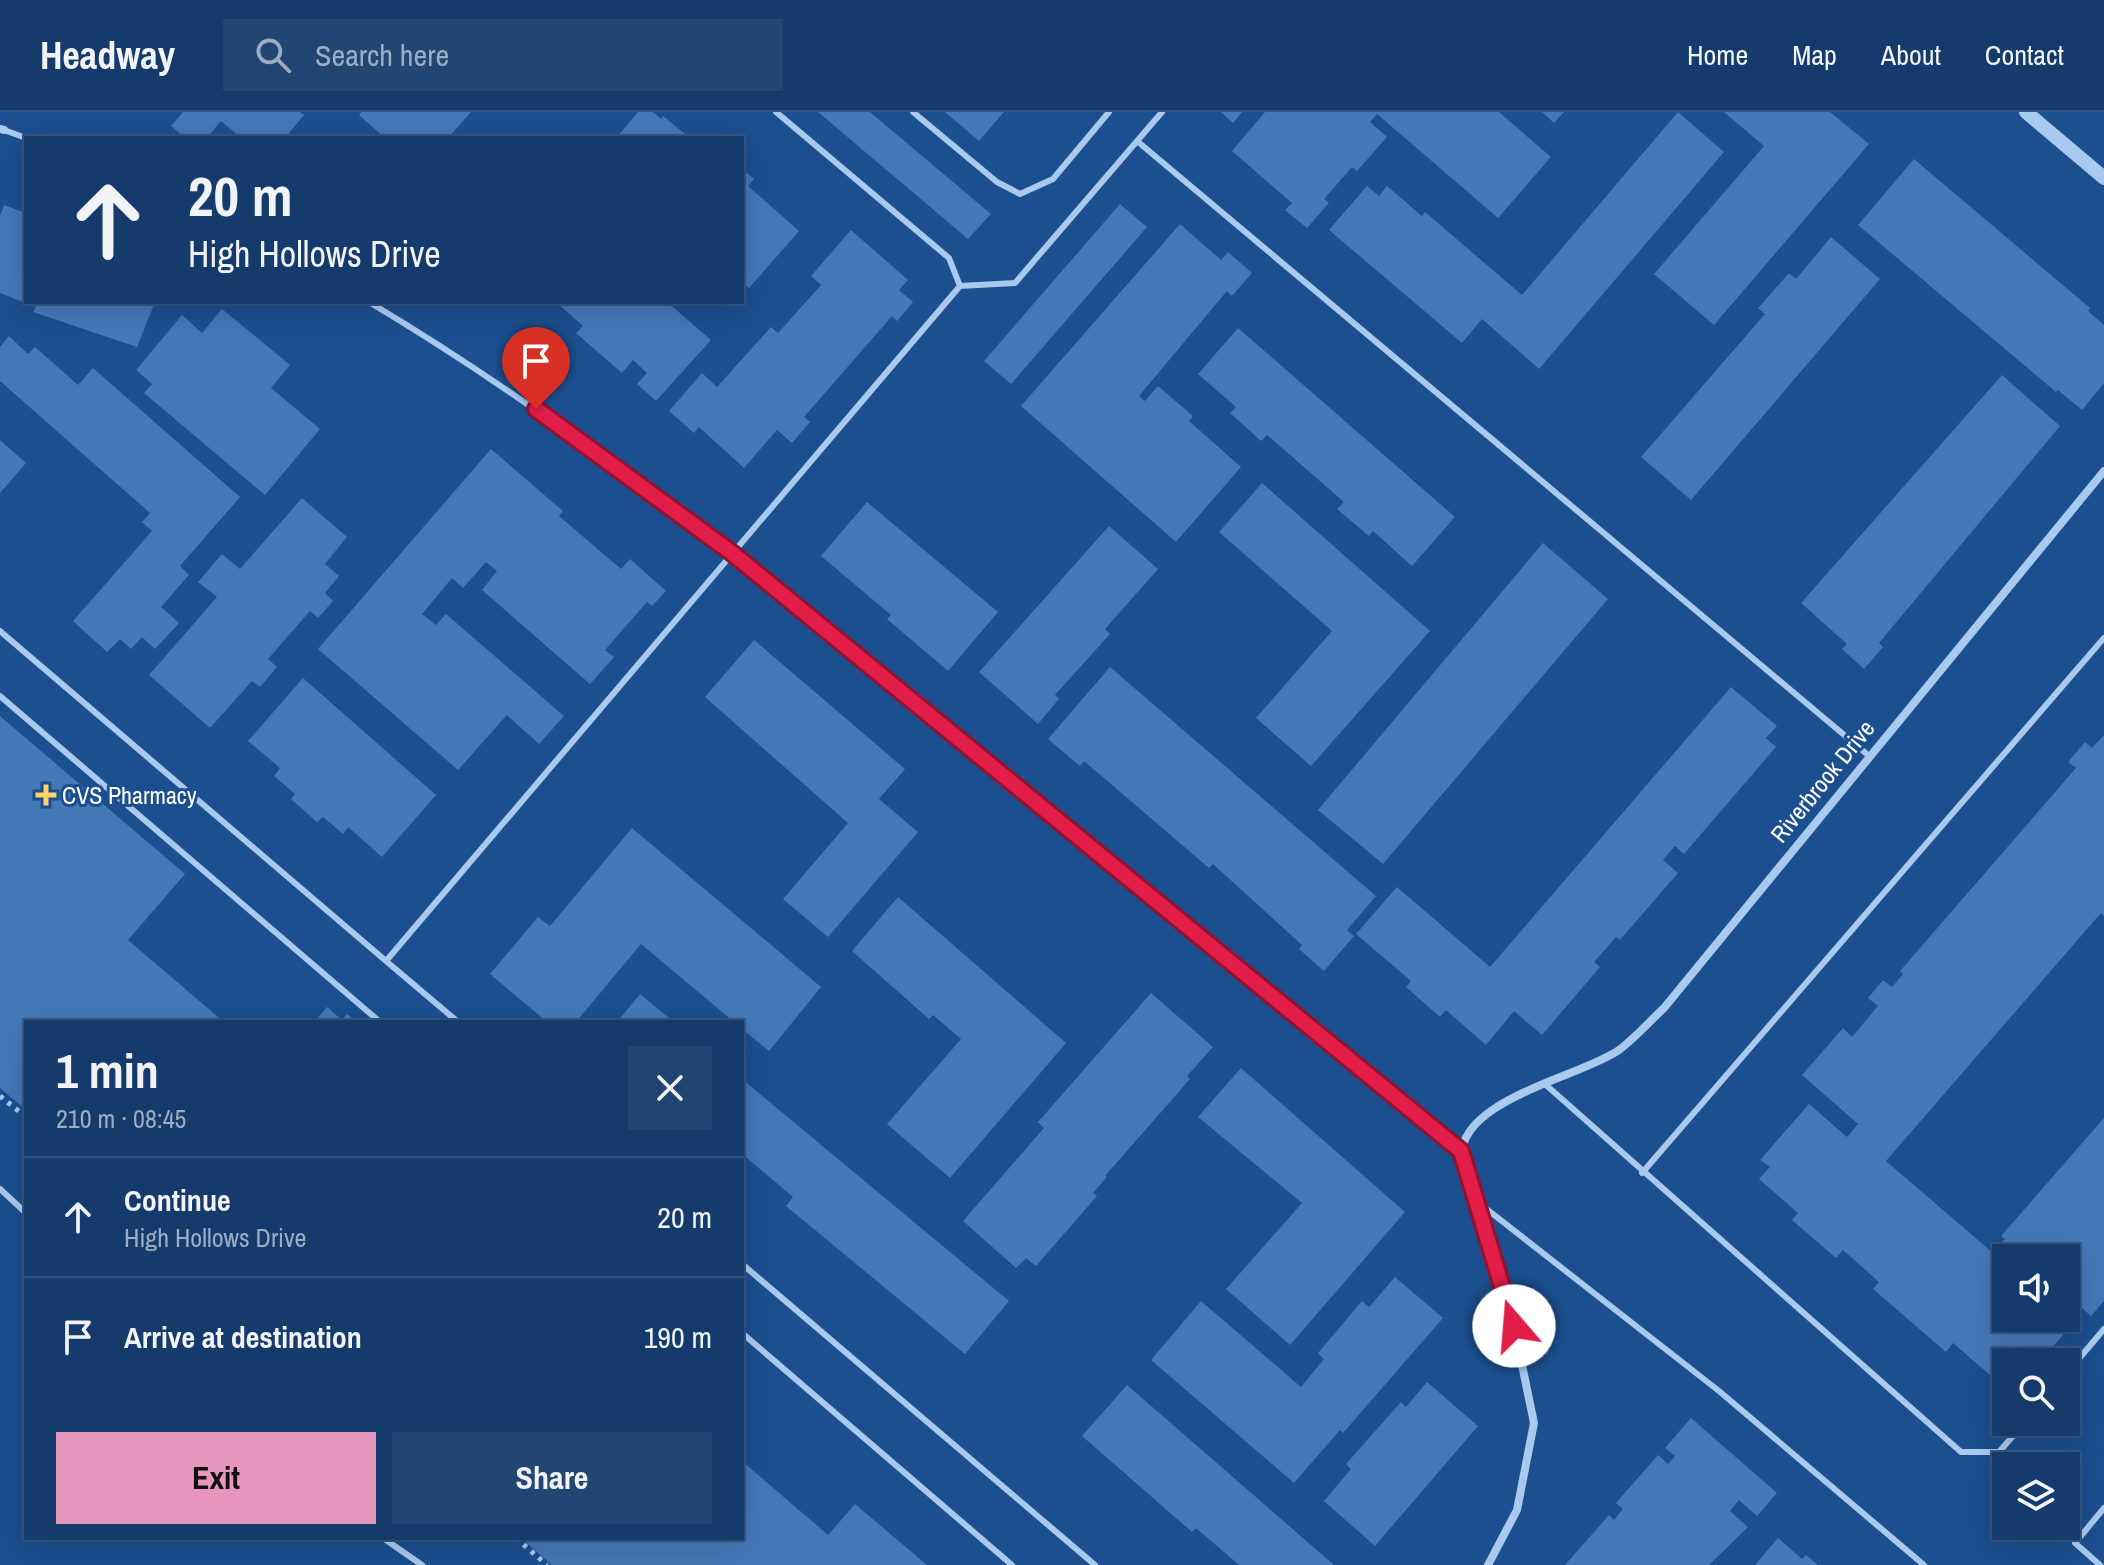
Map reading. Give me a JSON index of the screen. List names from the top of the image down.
{
  "streets": {
    "street": ["Riverbrook Drive"]
  },
  "places": {
    "health": ["CVS Pharmacy"]
  },
  "page": {
    "header": "Headway",
    "search": "Search here",
    "nav": [
      "Home",
      "Map",
      "About",
      "Contact"
    ],
    "turn": ["20 m", "High Hollows Drive"],
    "heading": ["1 min", "210 m · 08:45"],
    "list": [
      {
        "name": "Continue",
        "note": "High Hollows Drive",
        "value": "20 m"
      },
      {
        "name": "Arrive at destination",
        "value": "190 m"
      }
    ],
    "buttons": ["Exit", "Share"]
  }
}
